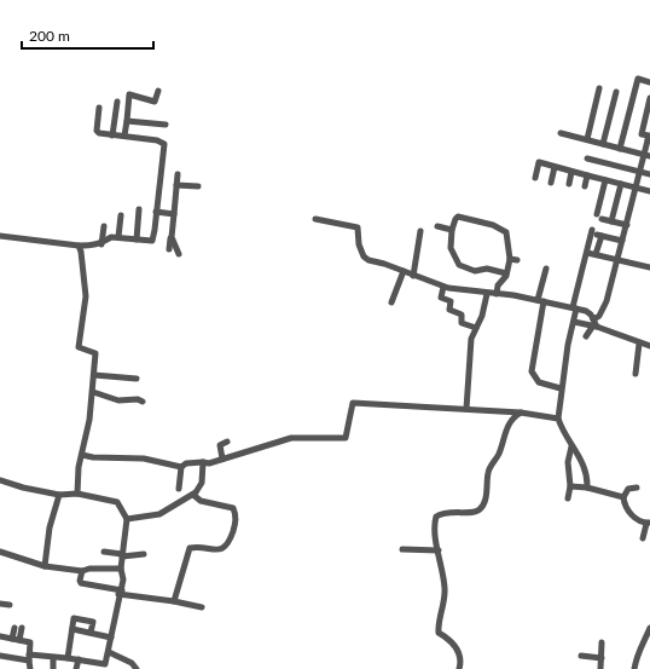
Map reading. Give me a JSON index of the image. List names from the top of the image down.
{
  "scale_bar": "200 m"
}
